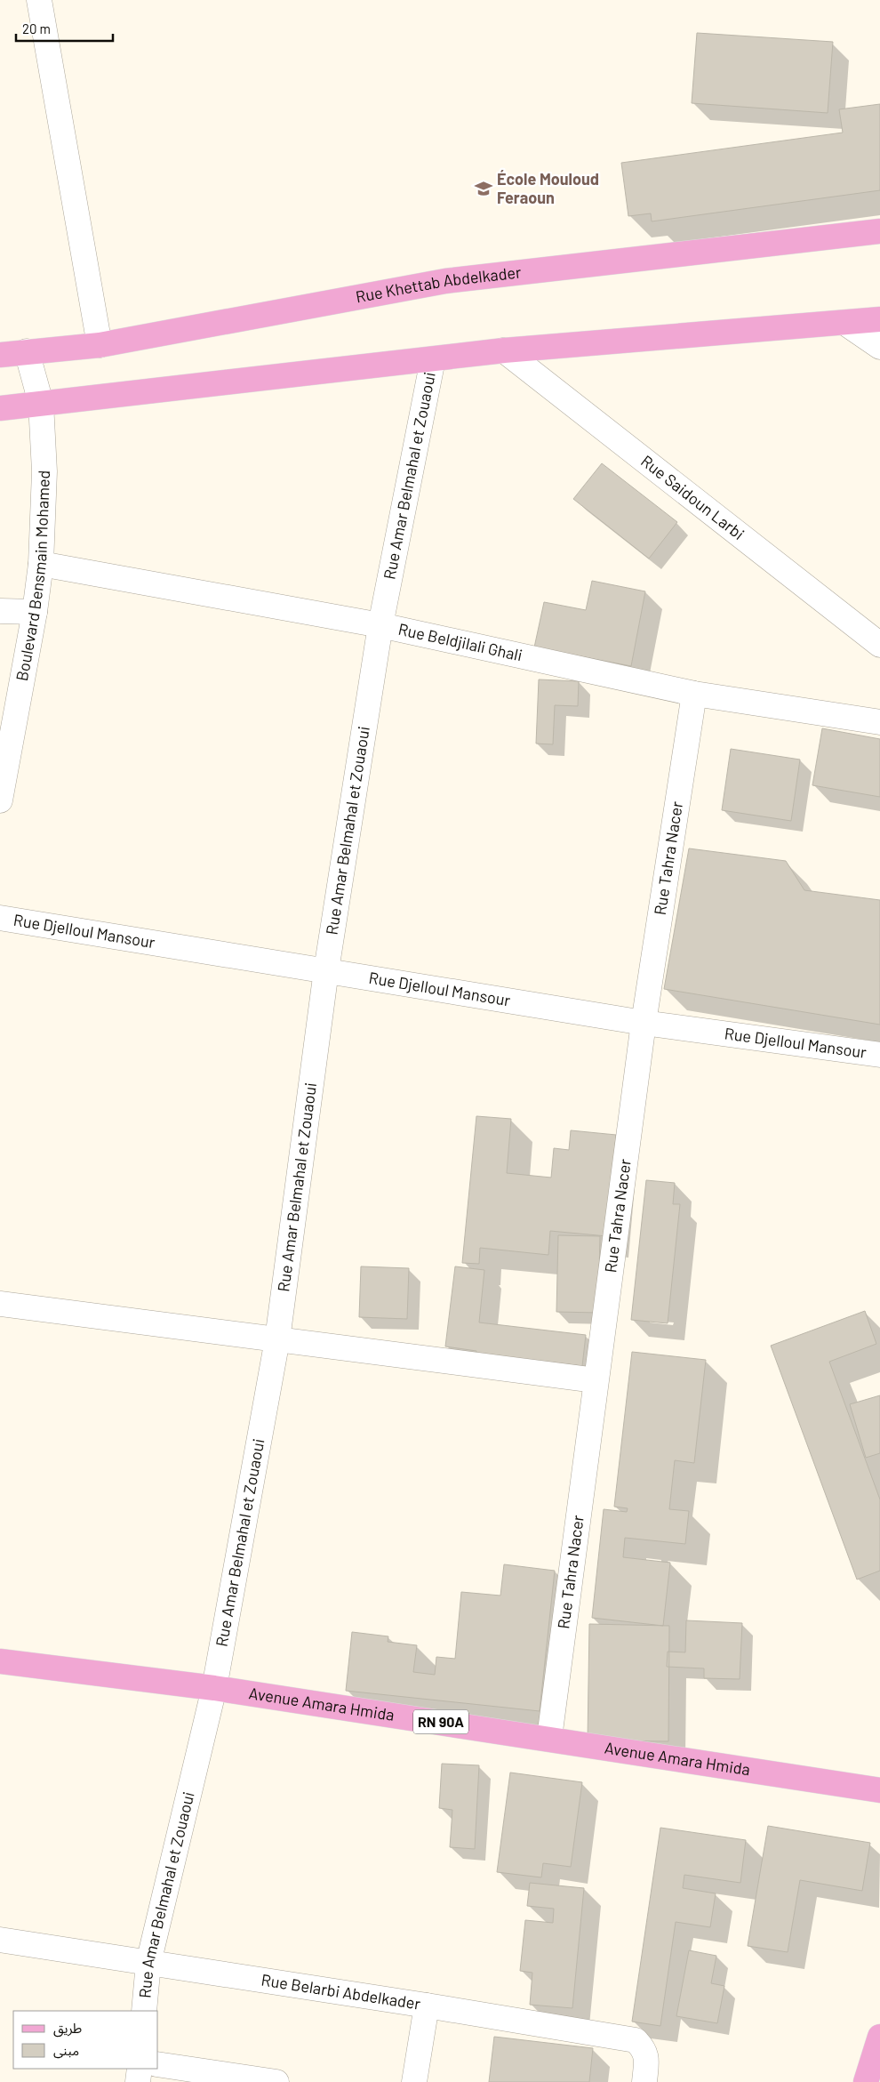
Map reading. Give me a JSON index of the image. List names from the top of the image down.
{
  "streets": {
    "main road": ["Rue Khettab Abdelkader", "Avenue Amara Hmida", "RN 90A"],
    "street": [
      "Rue Amar Belmahal et Zouaoui",
      "Rue Saidoun Larbi",
      "Boulevard Bensmain Mohamed",
      "Rue Beldjilali Ghali",
      "Rue Tahra Nacer",
      "Rue Djelloul Mansour",
      "Rue Belarbi Abdelkader"
    ]
  },
  "crossings": [
    ["Rue Khettab Abdelkader", "Boulevard Bensmain Mohamed"],
    ["Rue Amar Belmahal et Zouaoui", "Rue Beldjilali Ghali"],
    ["Rue Amar Belmahal et Zouaoui", "Rue Djelloul Mansour"],
    ["Rue Amar Belmahal et Zouaoui", "Avenue Amara Hmida"],
    ["Rue Amar Belmahal et Zouaoui", "Rue Belarbi Abdelkader"],
    ["Boulevard Bensmain Mohamed", "Rue Beldjilali Ghali"],
    ["Rue Beldjilali Ghali", "Rue Tahra Nacer"],
    ["Rue Tahra Nacer", "Rue Djelloul Mansour"],
    ["Rue Tahra Nacer", "Avenue Amara Hmida"]
  ],
  "places": {
    "school or university": ["École Mouloud Feraoun"]
  },
  "legend": ["طريق", "مبنى"],
  "scale_bar": "20 m"
}
